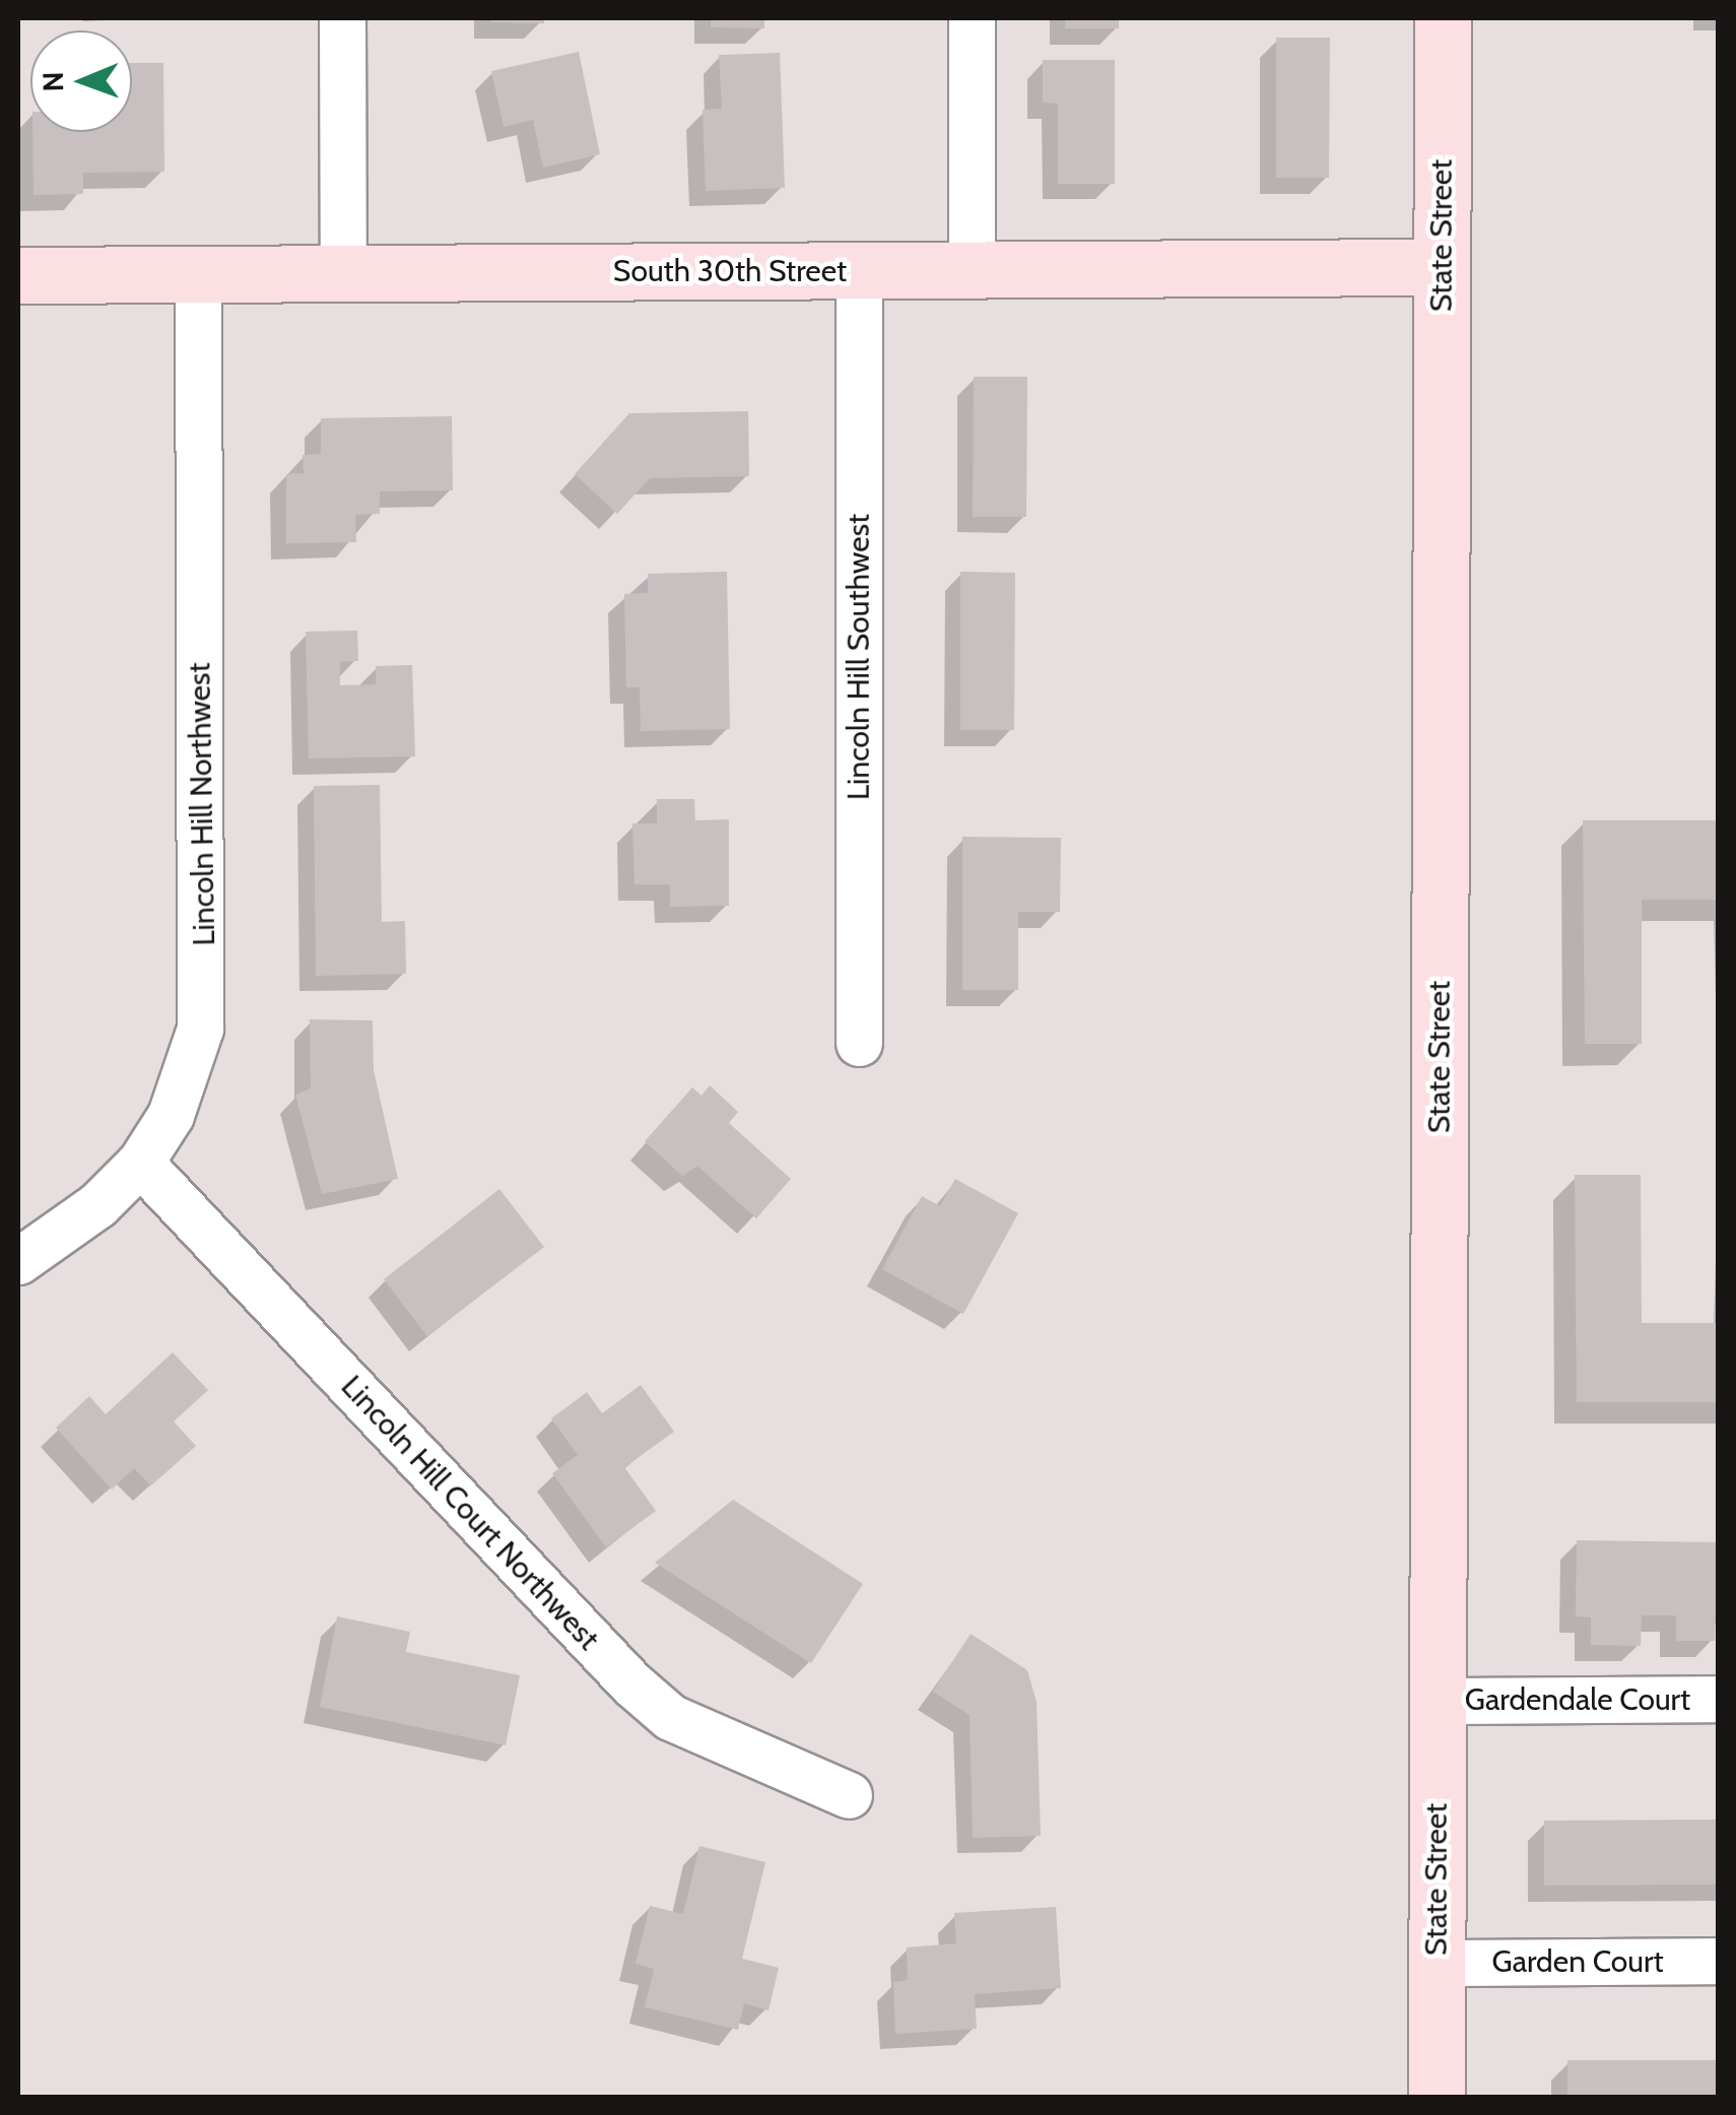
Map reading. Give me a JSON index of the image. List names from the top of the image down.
{
  "streets": {
    "main road": ["State Street", "South 30th Street"],
    "street": [
      "Lincoln Hill Southwest",
      "Lincoln Hill Northwest",
      "Lincoln Hill Court Northwest",
      "Gardendale Court",
      "Garden Court"
    ]
  },
  "crossings": [
    ["State Street", "South 30th Street"],
    ["State Street", "Gardendale Court"],
    ["State Street", "Garden Court"],
    ["South 30th Street", "Lincoln Hill Southwest"],
    ["South 30th Street", "Lincoln Hill Northwest"],
    ["Lincoln Hill Northwest", "Lincoln Hill Court Northwest"]
  ],
  "north": "left"
}
